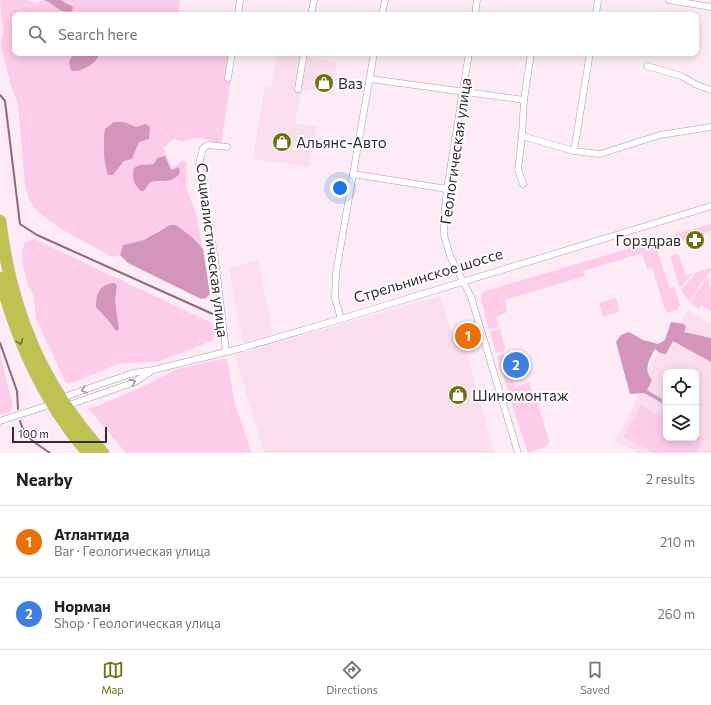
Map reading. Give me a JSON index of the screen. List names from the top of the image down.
{
  "streets": {
    "street": ["Геологическая улица", "Социалистическая улица", "Стрельнинское шоссе"]
  },
  "crossings": [
    ["Геологическая улица", "Стрельнинское шоссе"],
    ["Социалистическая улица", "Стрельнинское шоссе"]
  ],
  "places": {
    "shop": ["Ваз", "Альянс-Авто", "Шиномонтаж"],
    "pharmacy": ["Горздрав"]
  },
  "scale_bar": "100 m",
  "page": {
    "search": "Search here",
    "pins": ["1", "2"],
    "scale": "100 m",
    "heading": ["Nearby", "2 results"],
    "list": [
      {
        "mark": "1",
        "name": "Атлантида",
        "note": "Bar · Геологическая улица",
        "value": "210 m"
      },
      {
        "mark": "2",
        "name": "Норман",
        "note": "Shop · Геологическая улица",
        "value": "260 m"
      }
    ],
    "nav": ["Map", "Directions", "Saved"]
  }
}
